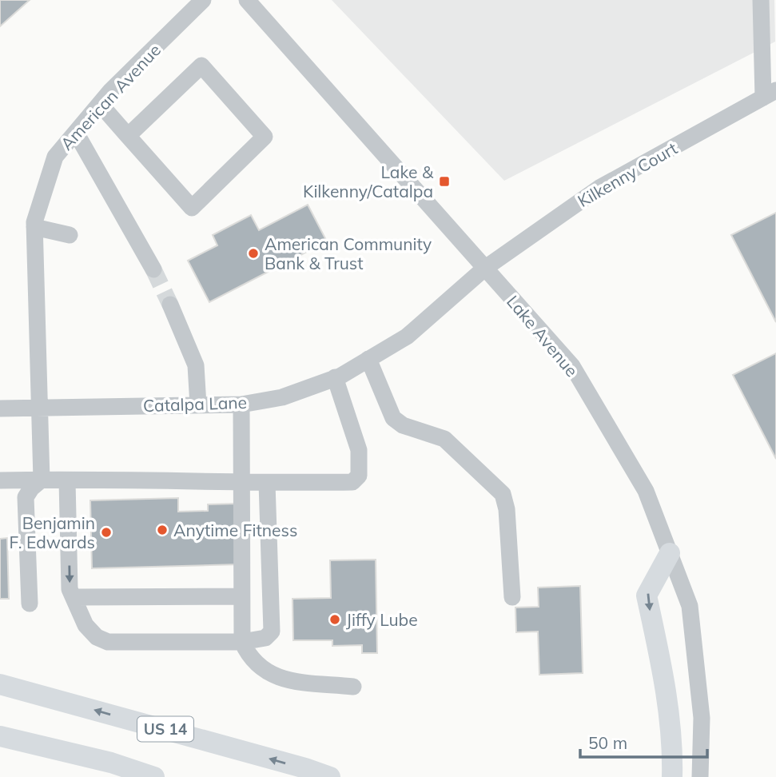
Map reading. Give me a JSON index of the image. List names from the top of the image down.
{
  "streets": {
    "main road": ["US 14"],
    "street": [
      "American Avenue",
      "Kilkenny Court",
      "Lake Avenue",
      "Catalpa Lane"
    ]
  },
  "crossings": [
    ["American Avenue", "Catalpa Lane"],
    ["Kilkenny Court", "Lake Avenue"],
    ["Kilkenny Court", "Catalpa Lane"],
    ["Lake Avenue", "Catalpa Lane"]
  ],
  "places": {
    "transit": ["Lake & Kilkenny/Catalpa"],
    "other": [
      "American Community Bank & Trust",
      "Anytime Fitness",
      "Benjamin F. Edwards",
      "Jiffy Lube"
    ]
  },
  "scale_bar": "50 m"
}
